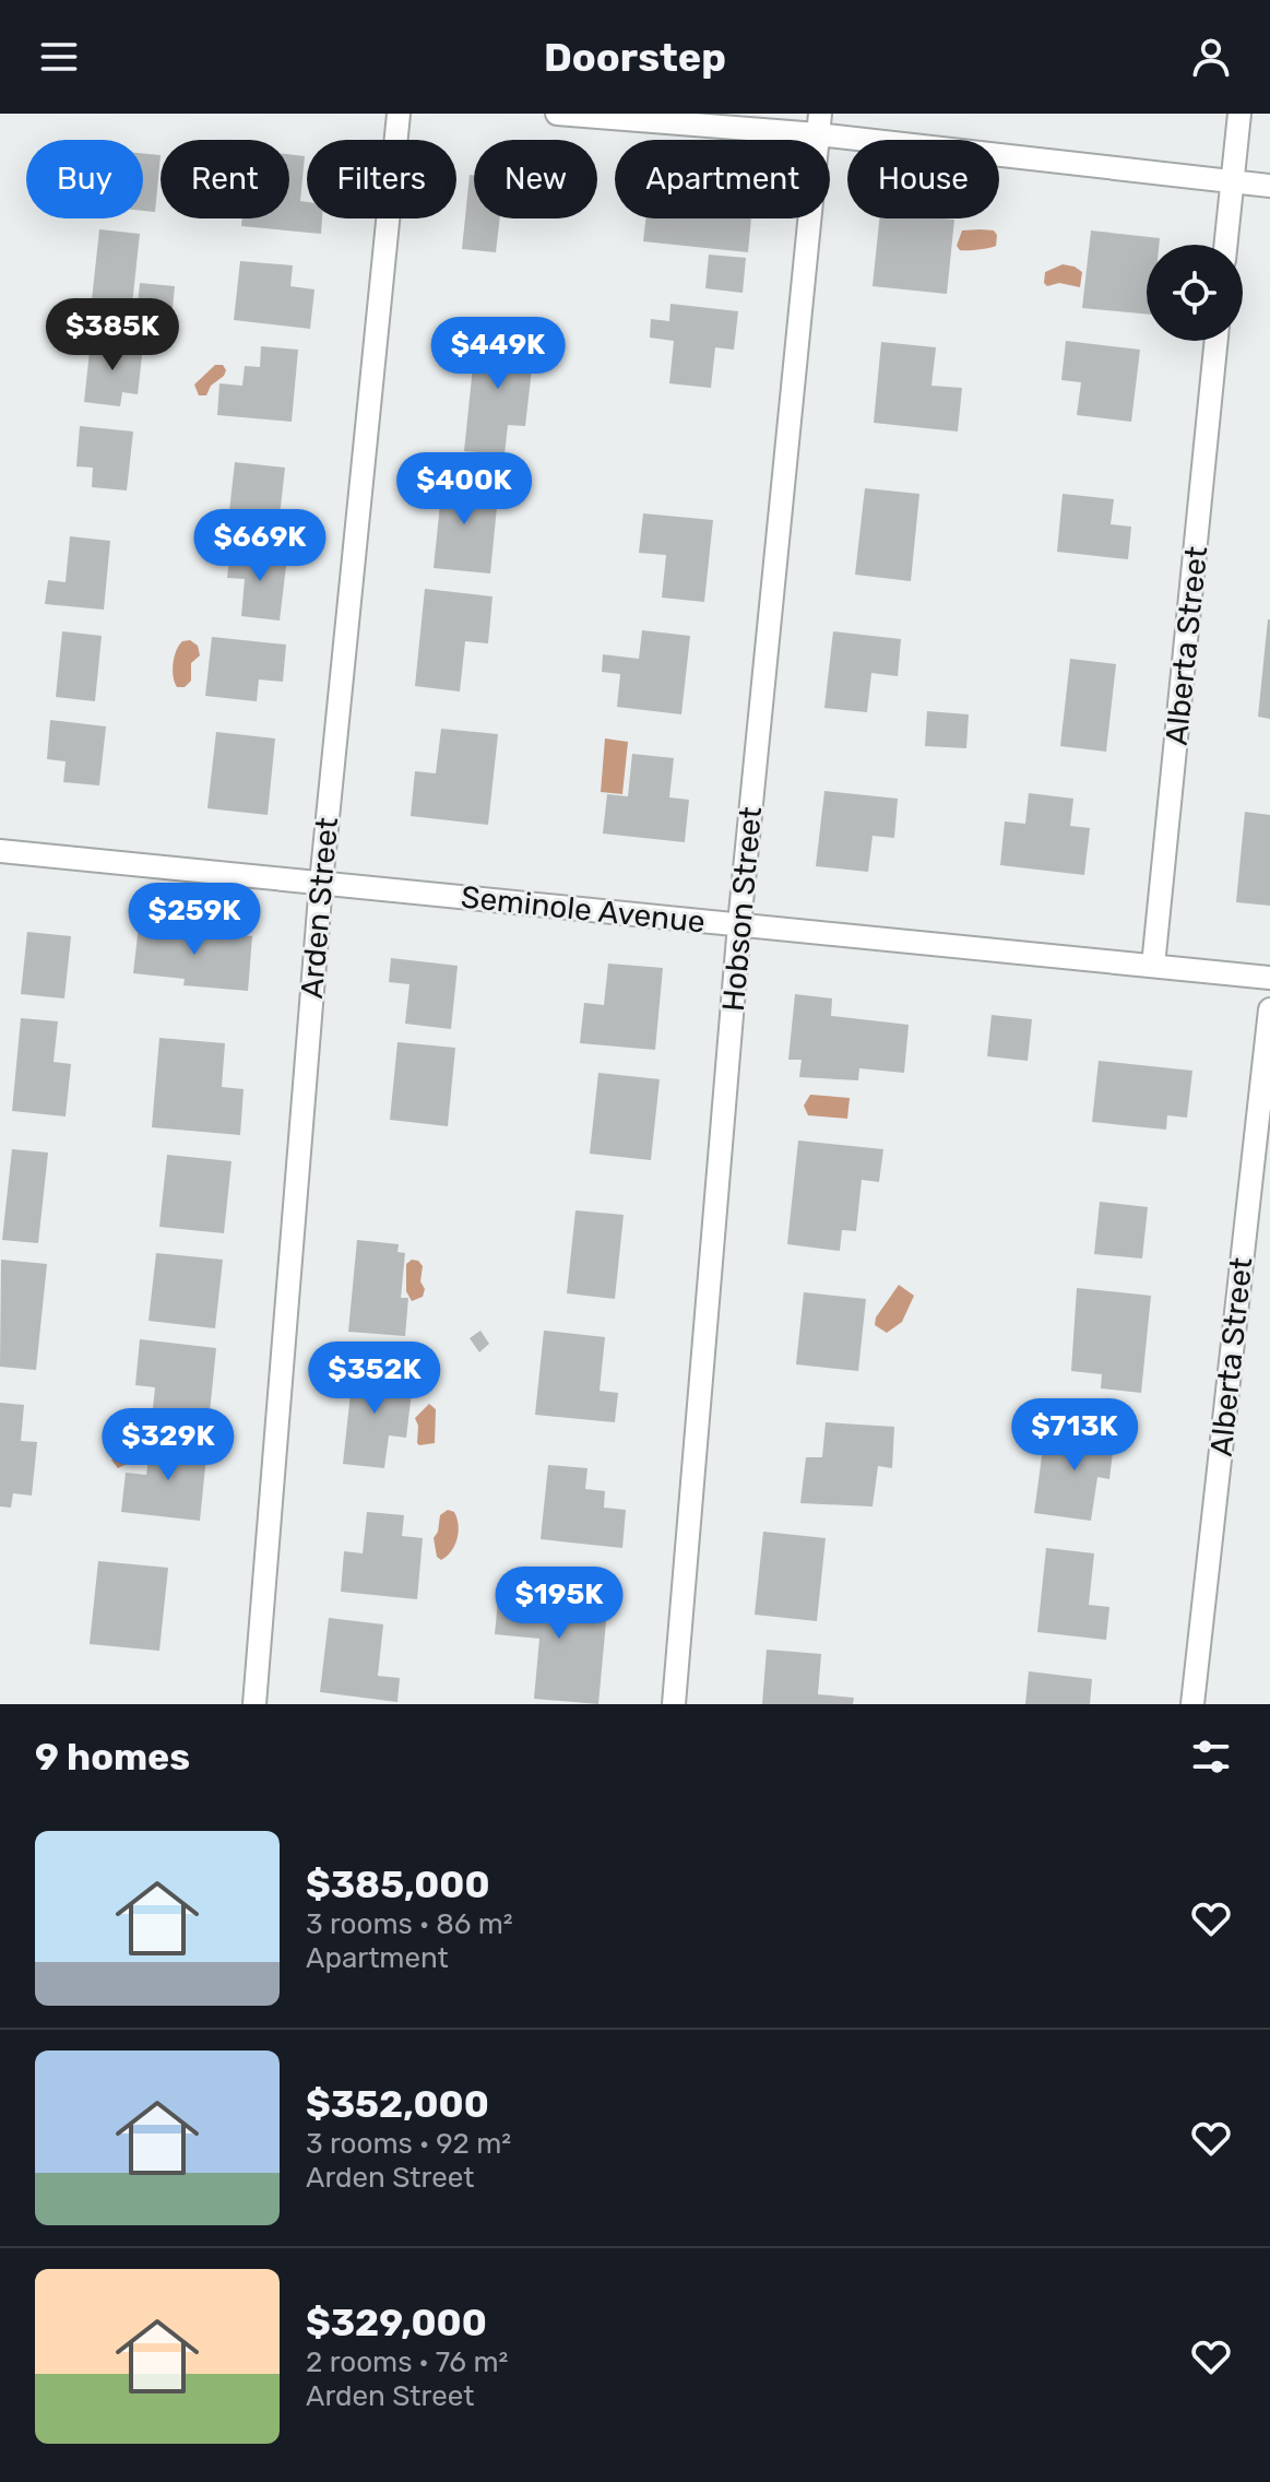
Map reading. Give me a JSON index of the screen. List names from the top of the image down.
{
  "streets": {
    "street": [
      "Alberta Street",
      "Arden Street",
      "Seminole Avenue",
      "Hobson Street"
    ]
  },
  "crossings": [
    ["Alberta Street", "Seminole Avenue"],
    ["Arden Street", "Seminole Avenue"],
    ["Seminole Avenue", "Hobson Street"]
  ],
  "page": {
    "header": "Doorstep",
    "chip": [
      "Buy",
      "Rent",
      "Filters",
      "New",
      "Apartment",
      "House"
    ],
    "price": [
      "$385K",
      "$449K",
      "$400K",
      "$669K",
      "$259K",
      "$352K",
      "$713K",
      "$329K",
      "$195K"
    ],
    "heading": "9 homes",
    "list": [
      {
        "name": "$385,000",
        "note": "3 rooms · 86 m² · Apartment"
      },
      {
        "name": "$352,000",
        "note": "3 rooms · 92 m² · Arden Street"
      },
      {
        "name": "$329,000",
        "note": "2 rooms · 76 m² · Arden Street"
      }
    ]
  }
}
